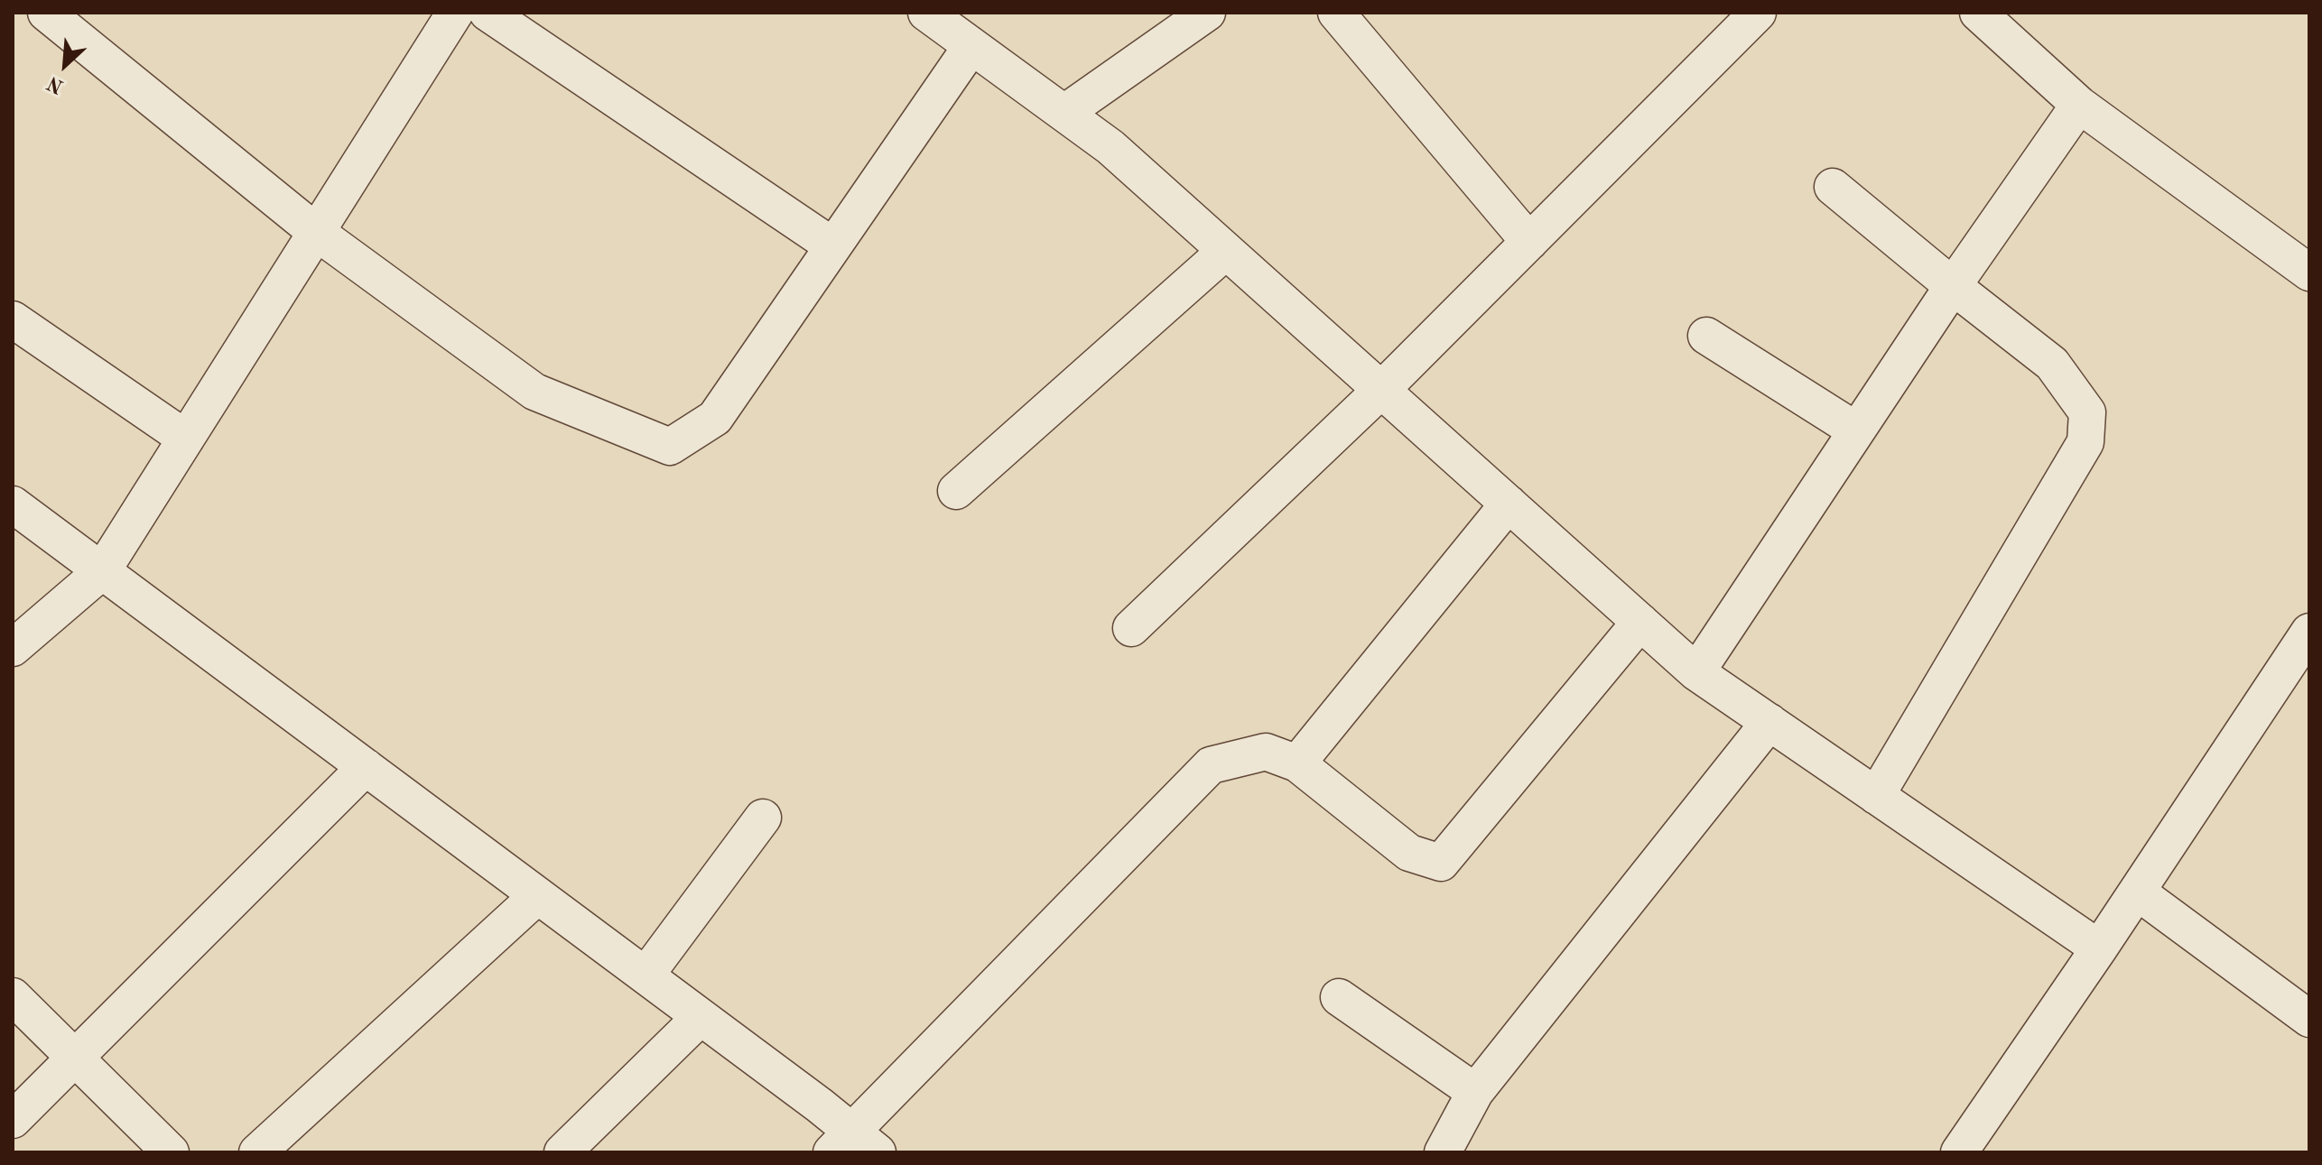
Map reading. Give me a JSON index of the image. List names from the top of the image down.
{
  "north": "bottom left"
}
